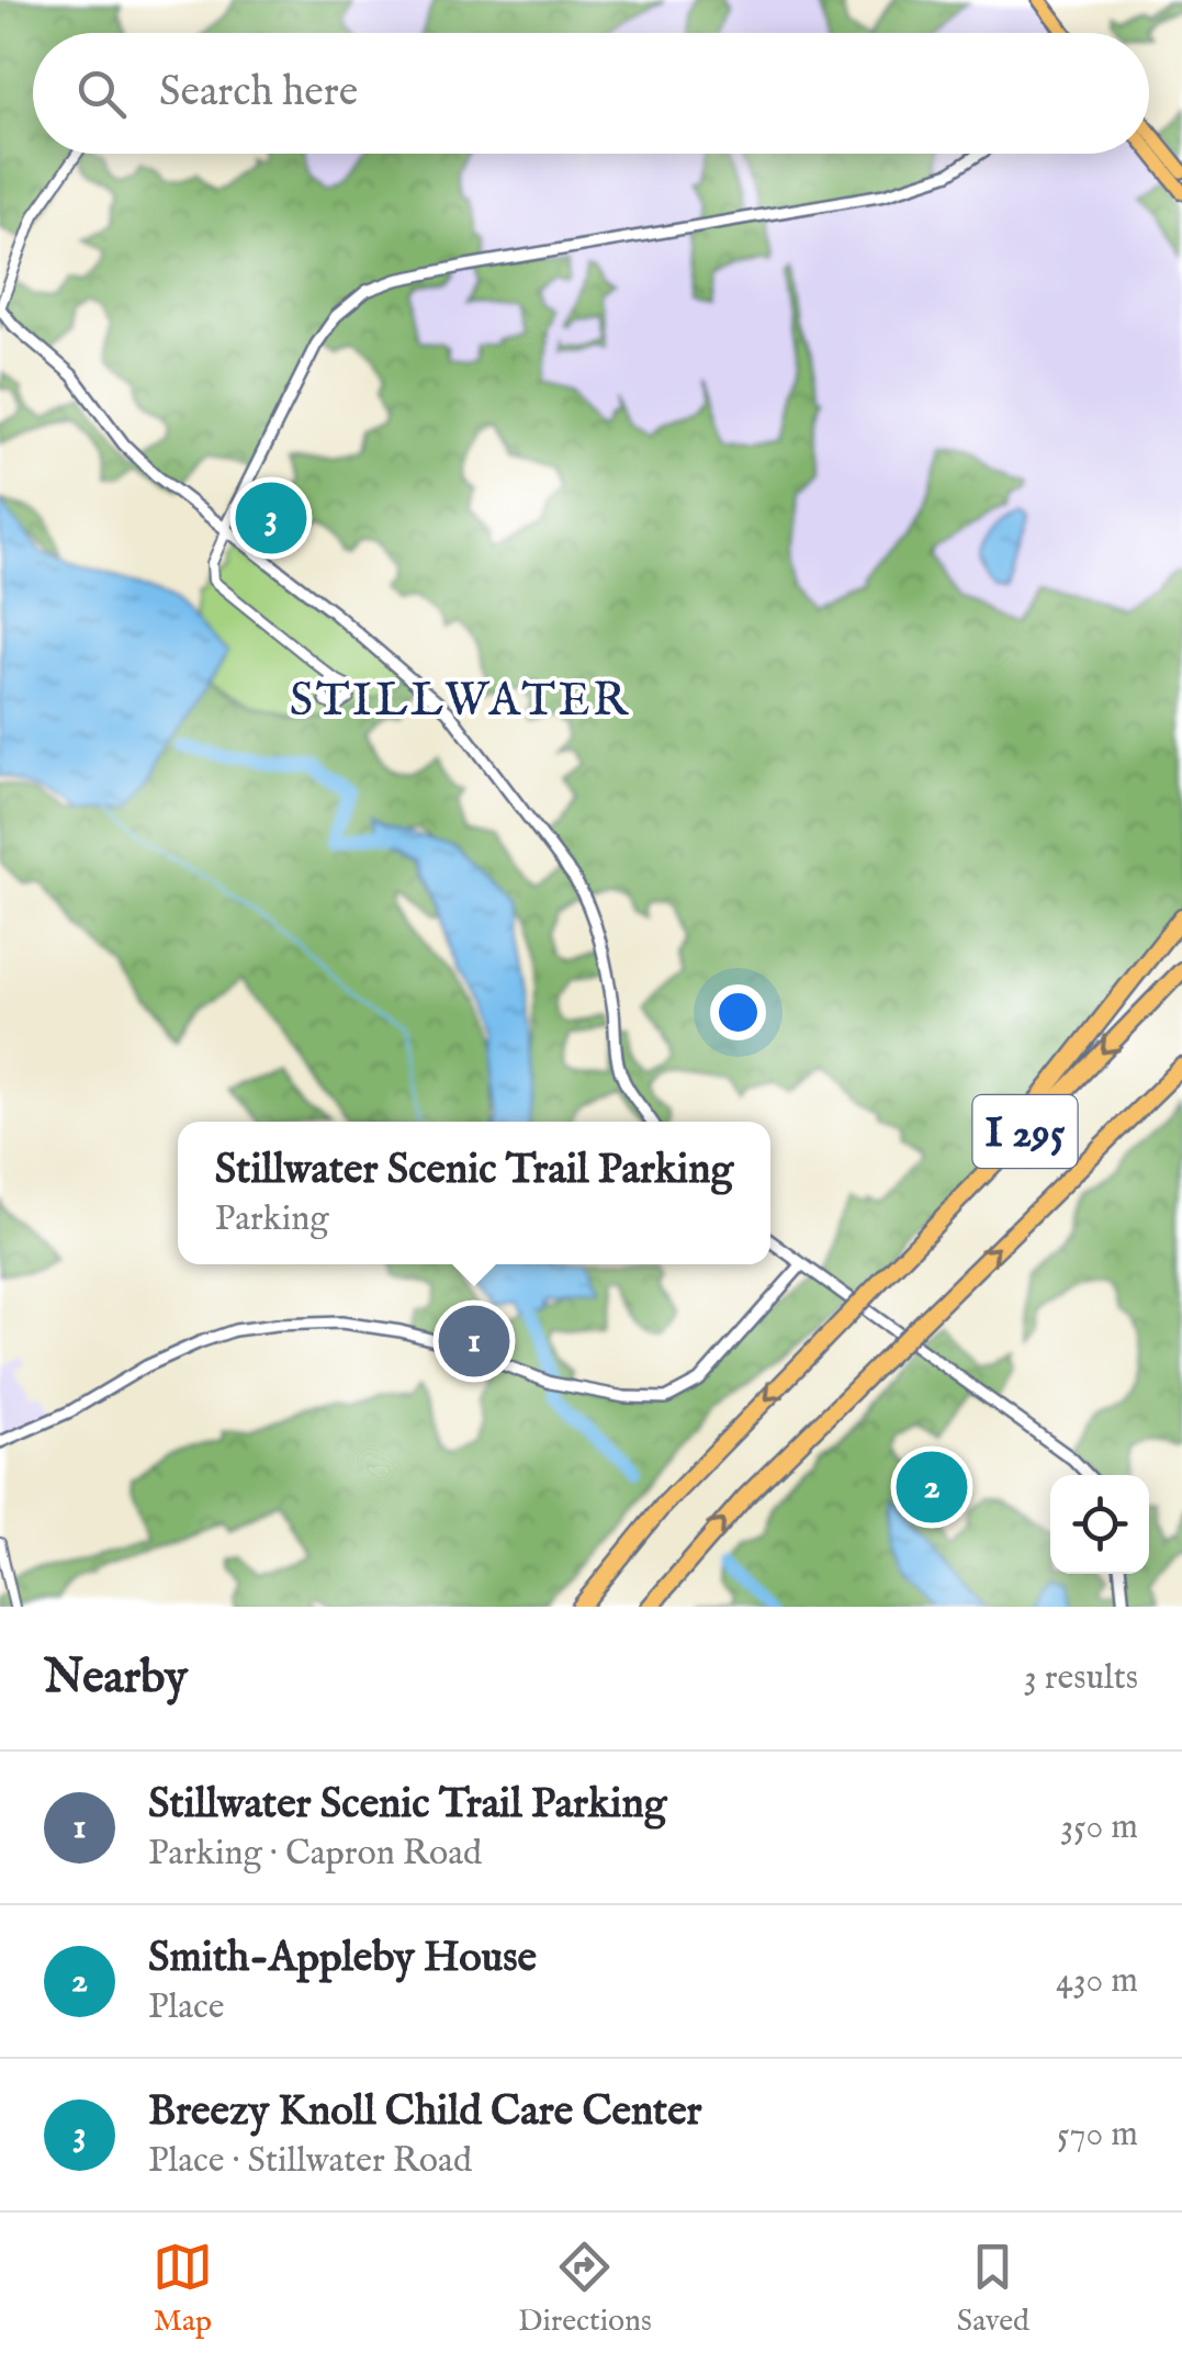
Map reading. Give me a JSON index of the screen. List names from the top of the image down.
{
  "streets": {
    "highway": ["I 295"]
  },
  "districts": ["STILLWATER"],
  "page": {
    "search": "Search here",
    "pins": ["3", "1", "2"],
    "popup": ["Stillwater Scenic Trail Parking", "Parking"],
    "heading": ["Nearby", "3 results"],
    "list": [
      {
        "mark": "1",
        "name": "Stillwater Scenic Trail Parking",
        "note": "Parking · Capron Road",
        "value": "350 m"
      },
      {
        "mark": "2",
        "name": "Smith-Appleby House",
        "note": "Place",
        "value": "430 m"
      },
      {
        "mark": "3",
        "name": "Breezy Knoll Child Care Center",
        "note": "Place · Stillwater Road",
        "value": "570 m"
      }
    ],
    "nav": ["Map", "Directions", "Saved"]
  }
}
